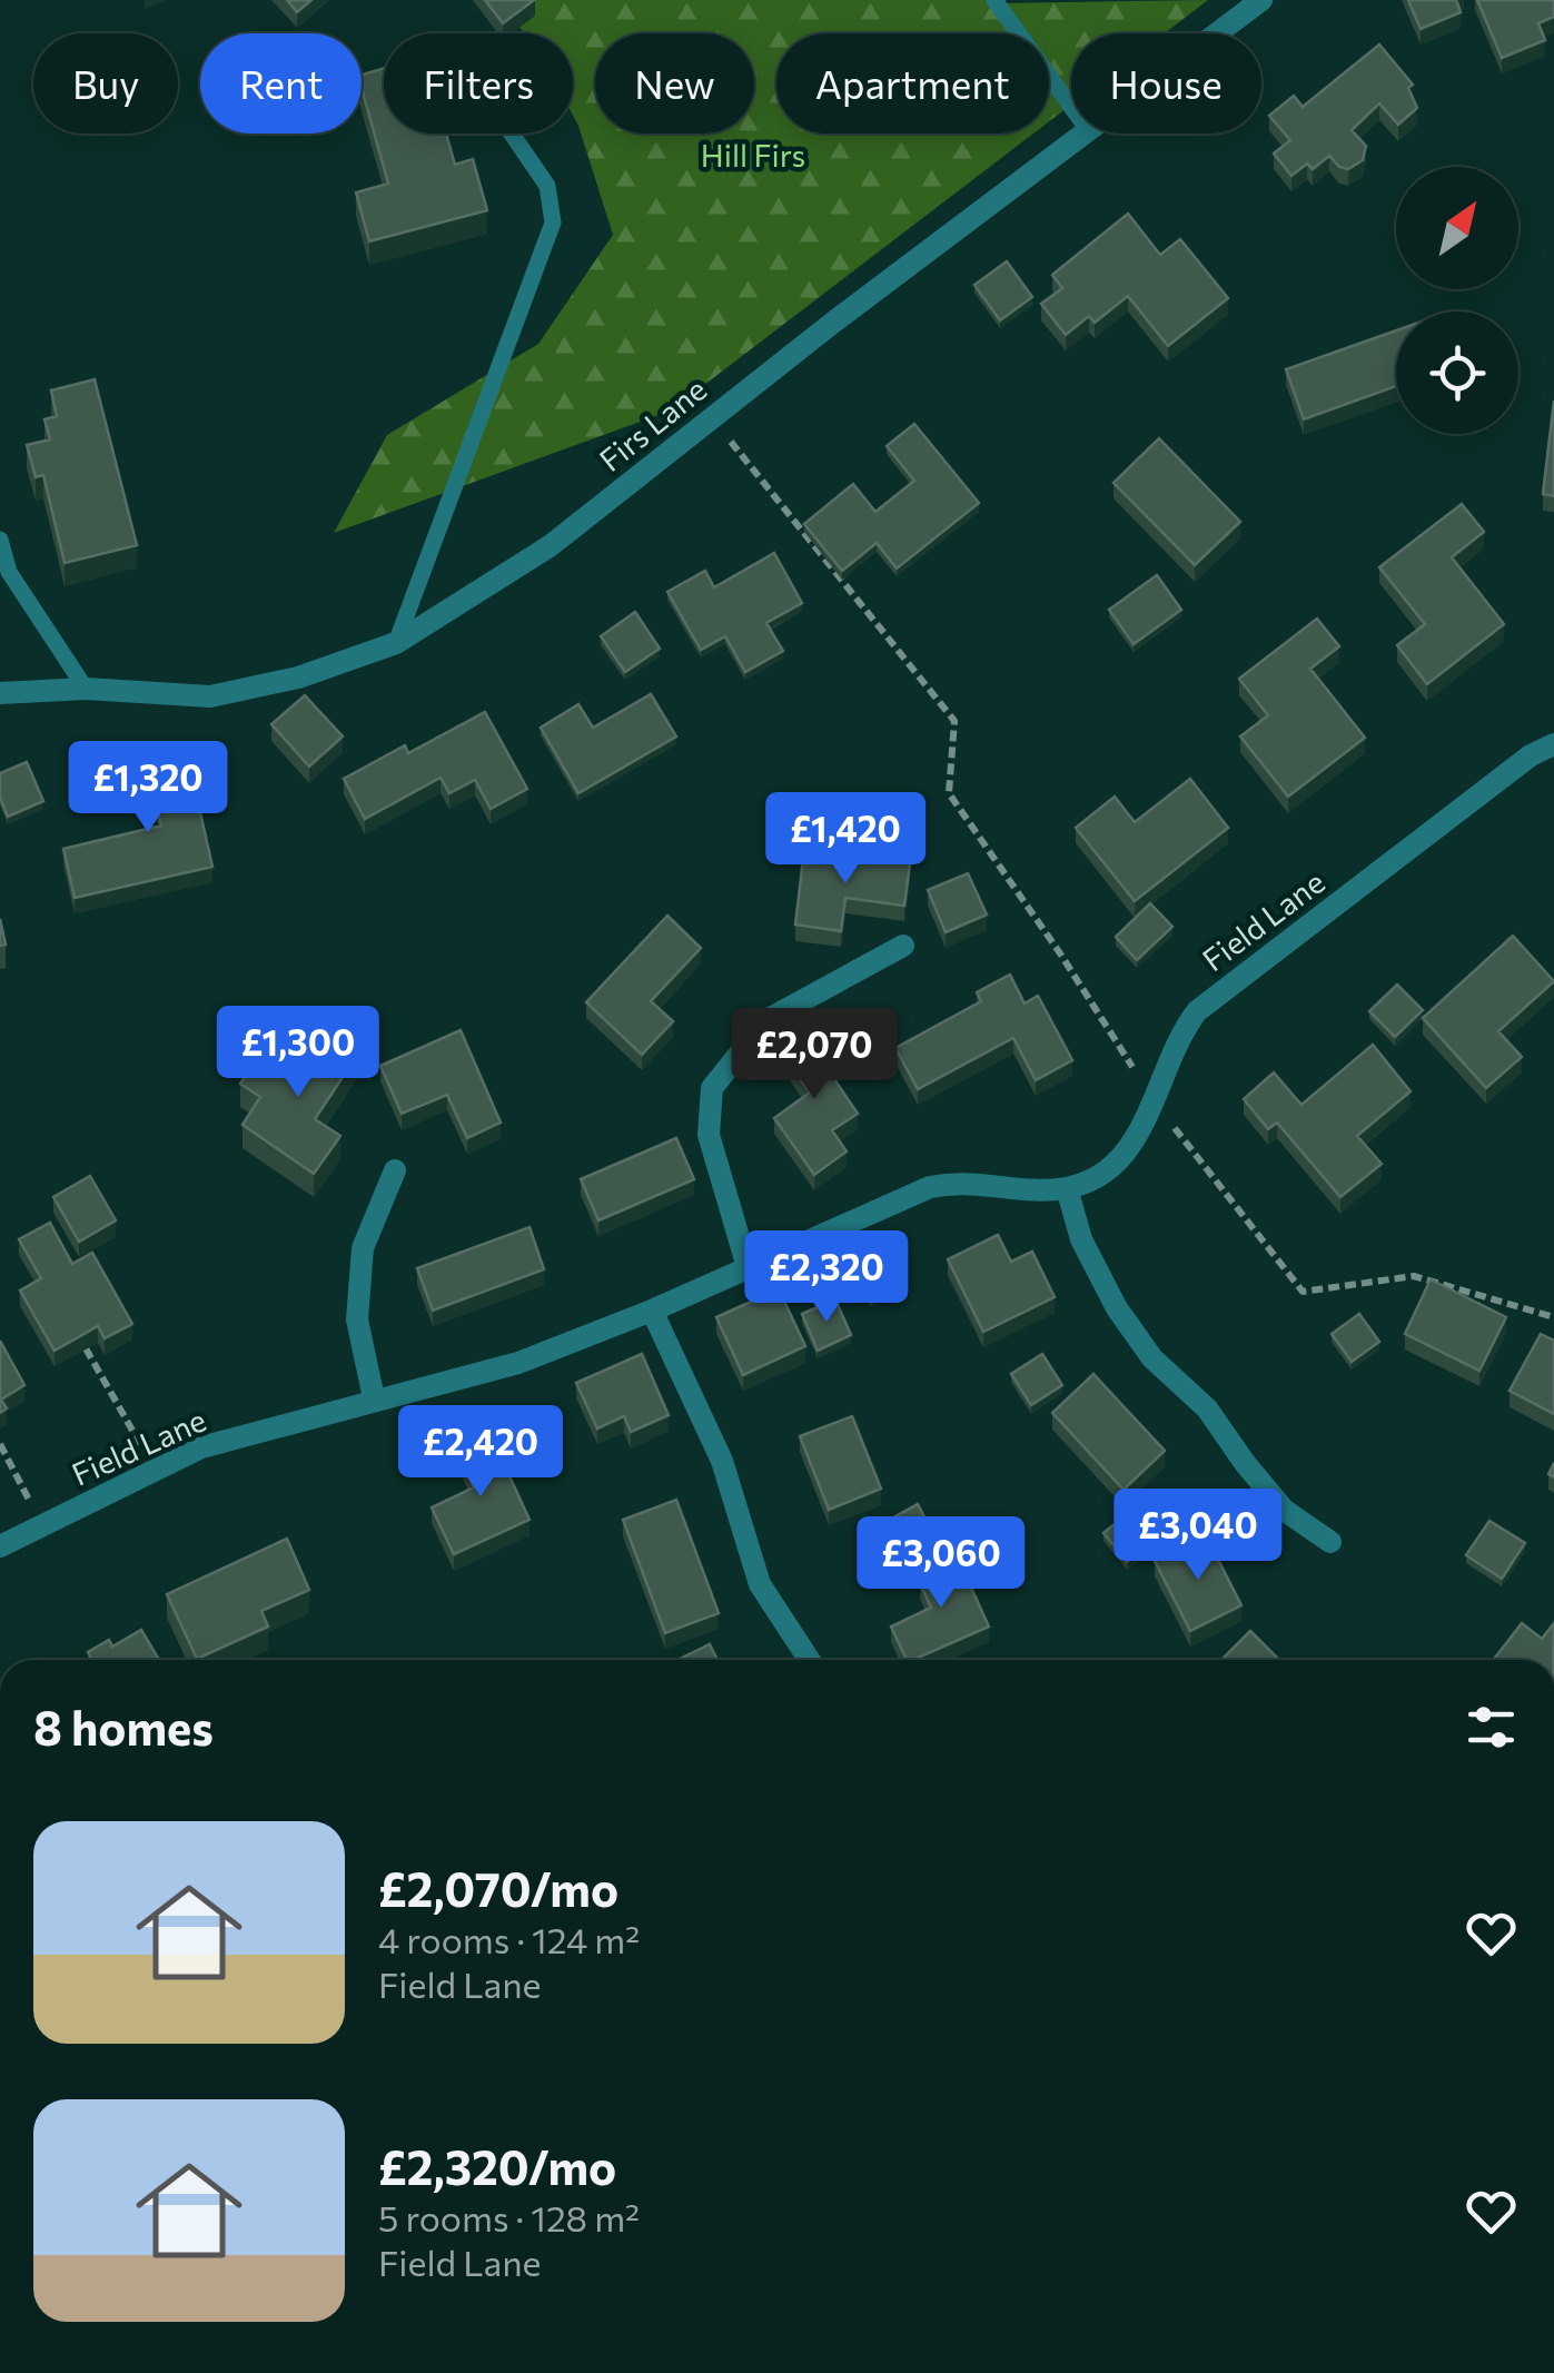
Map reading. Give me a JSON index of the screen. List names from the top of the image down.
{
  "streets": {
    "street": ["Firs Lane", "Field Lane"]
  },
  "parks": ["Hill Firs"],
  "north": "top right",
  "page": {
    "chip": [
      "Buy",
      "Rent",
      "Filters",
      "New",
      "Apartment",
      "House"
    ],
    "price": [
      "£1,320",
      "£1,420",
      "£1,300",
      "£2,070",
      "£2,320",
      "£2,420",
      "£3,040",
      "£3,060"
    ],
    "heading": "8 homes",
    "list": [
      {
        "name": "£2,070/mo",
        "note": "4 rooms · 124 m² · Field Lane"
      },
      {
        "name": "£2,320/mo",
        "note": "5 rooms · 128 m² · Field Lane"
      }
    ]
  }
}
